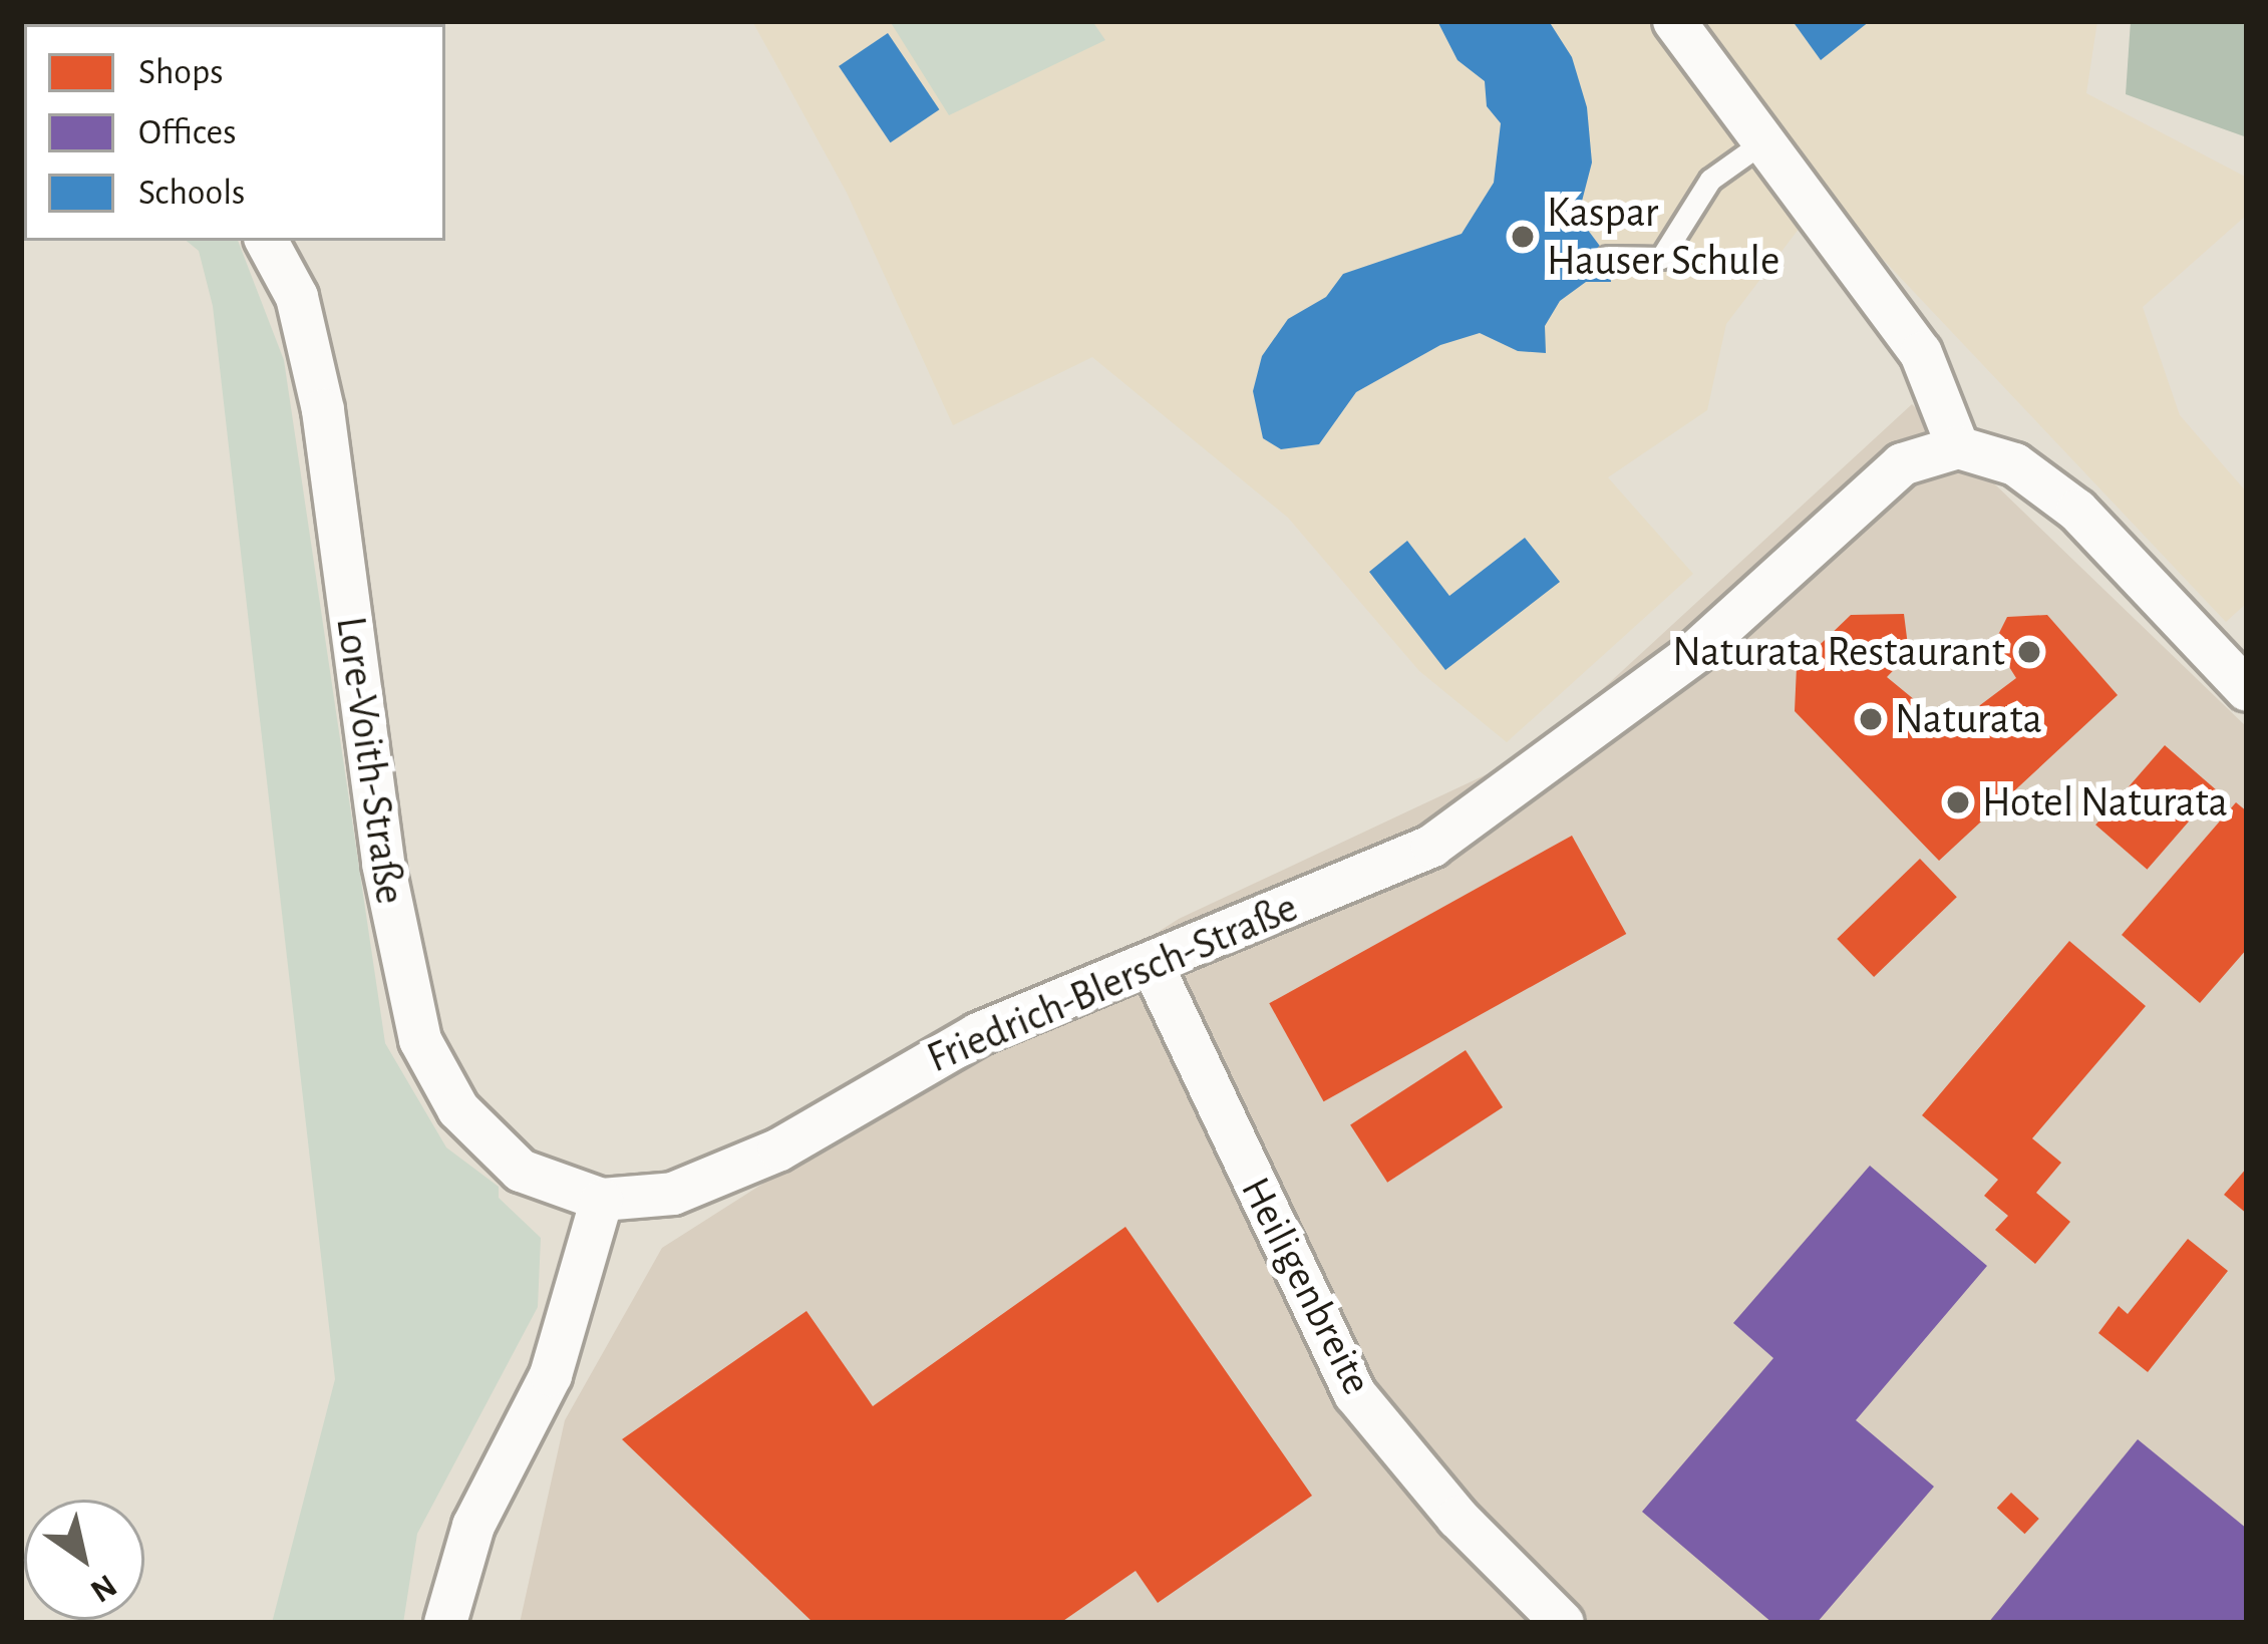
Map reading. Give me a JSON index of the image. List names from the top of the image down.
{
  "streets": {
    "street": ["Lore-Voith-Straße", "Friedrich-Blersch-Straße", "Heiligenbreite"]
  },
  "crossings": [
    ["Lore-Voith-Straße", "Friedrich-Blersch-Straße"],
    ["Friedrich-Blersch-Straße", "Heiligenbreite"]
  ],
  "places": [
    "Kaspar Hauser Schule",
    "Naturata Restaurant",
    "Naturata",
    "Hotel Naturata"
  ],
  "legend": ["Shops", "Offices", "Schools"],
  "north": "bottom right"
}
